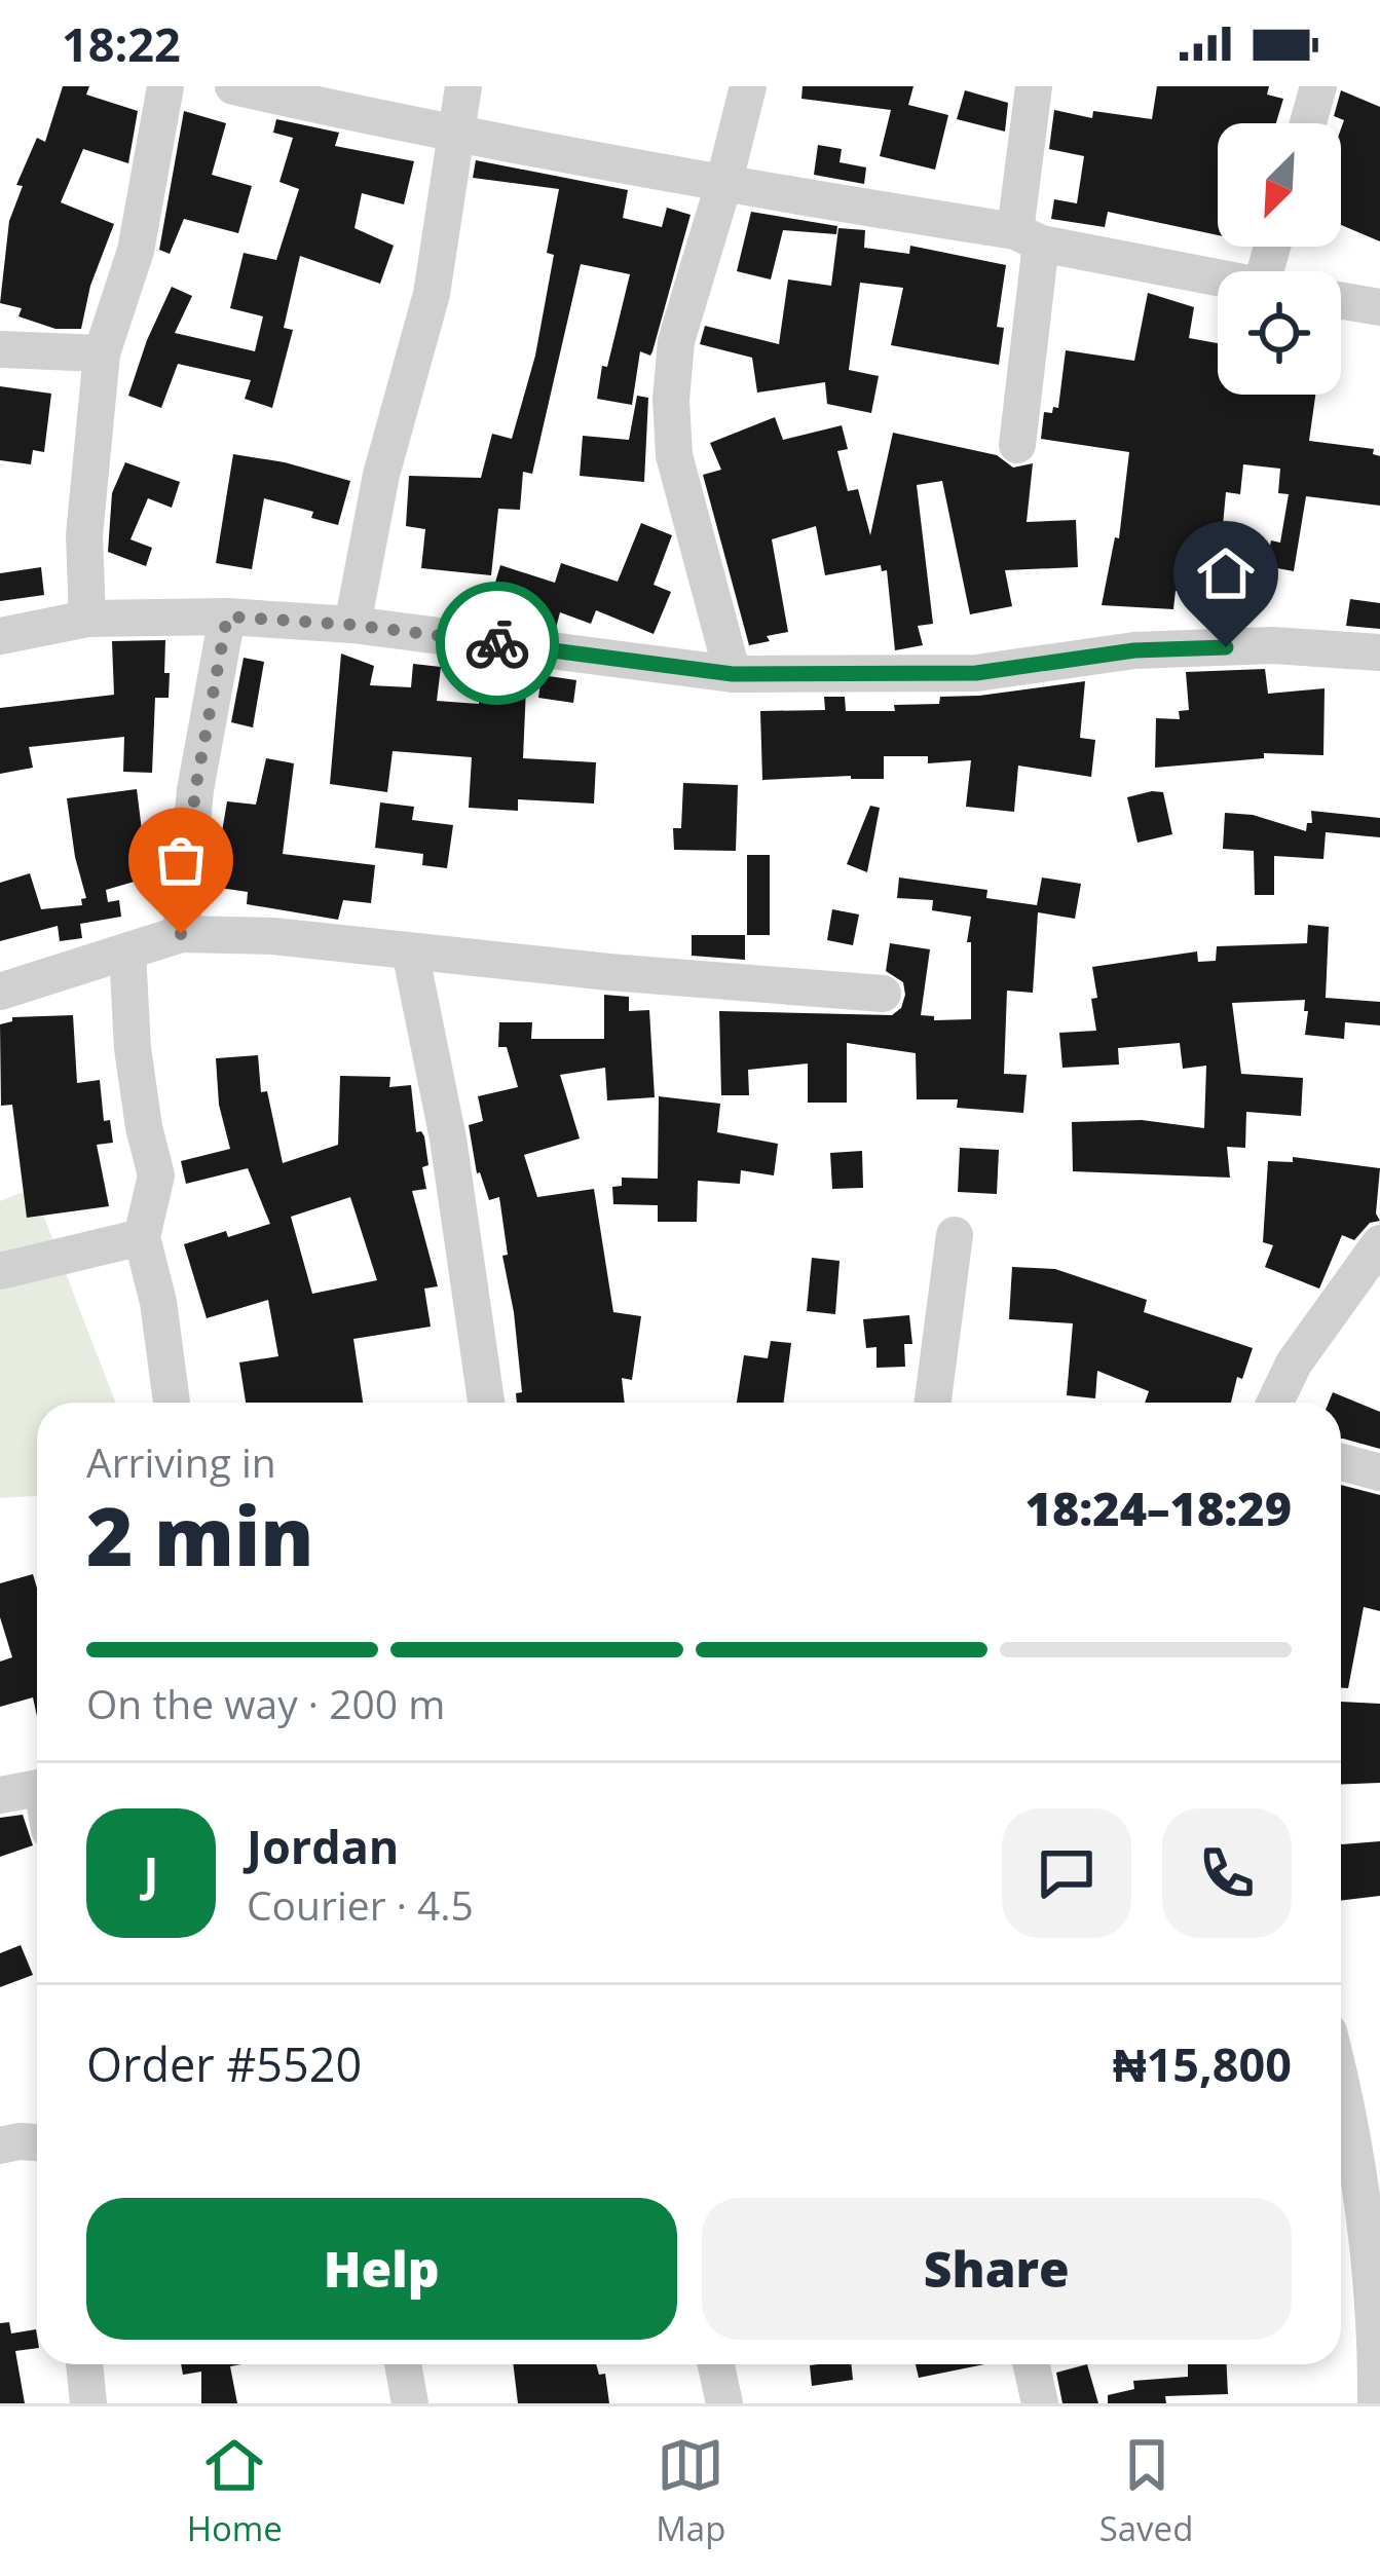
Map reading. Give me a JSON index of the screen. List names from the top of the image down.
{
  "north": "bottom left",
  "page": {
    "status": "18:22",
    "heading": ["2 min", "Arriving in", "18:24–18:29"],
    "panel": [
      "Jordan",
      "Courier · 4.5",
      "Order #5520",
      "₦15,800"
    ],
    "bar": "On the way · 200 m",
    "round": "J",
    "buttons": ["Help", "Share"],
    "tabs": ["Home", "Map", "Saved"]
  }
}
